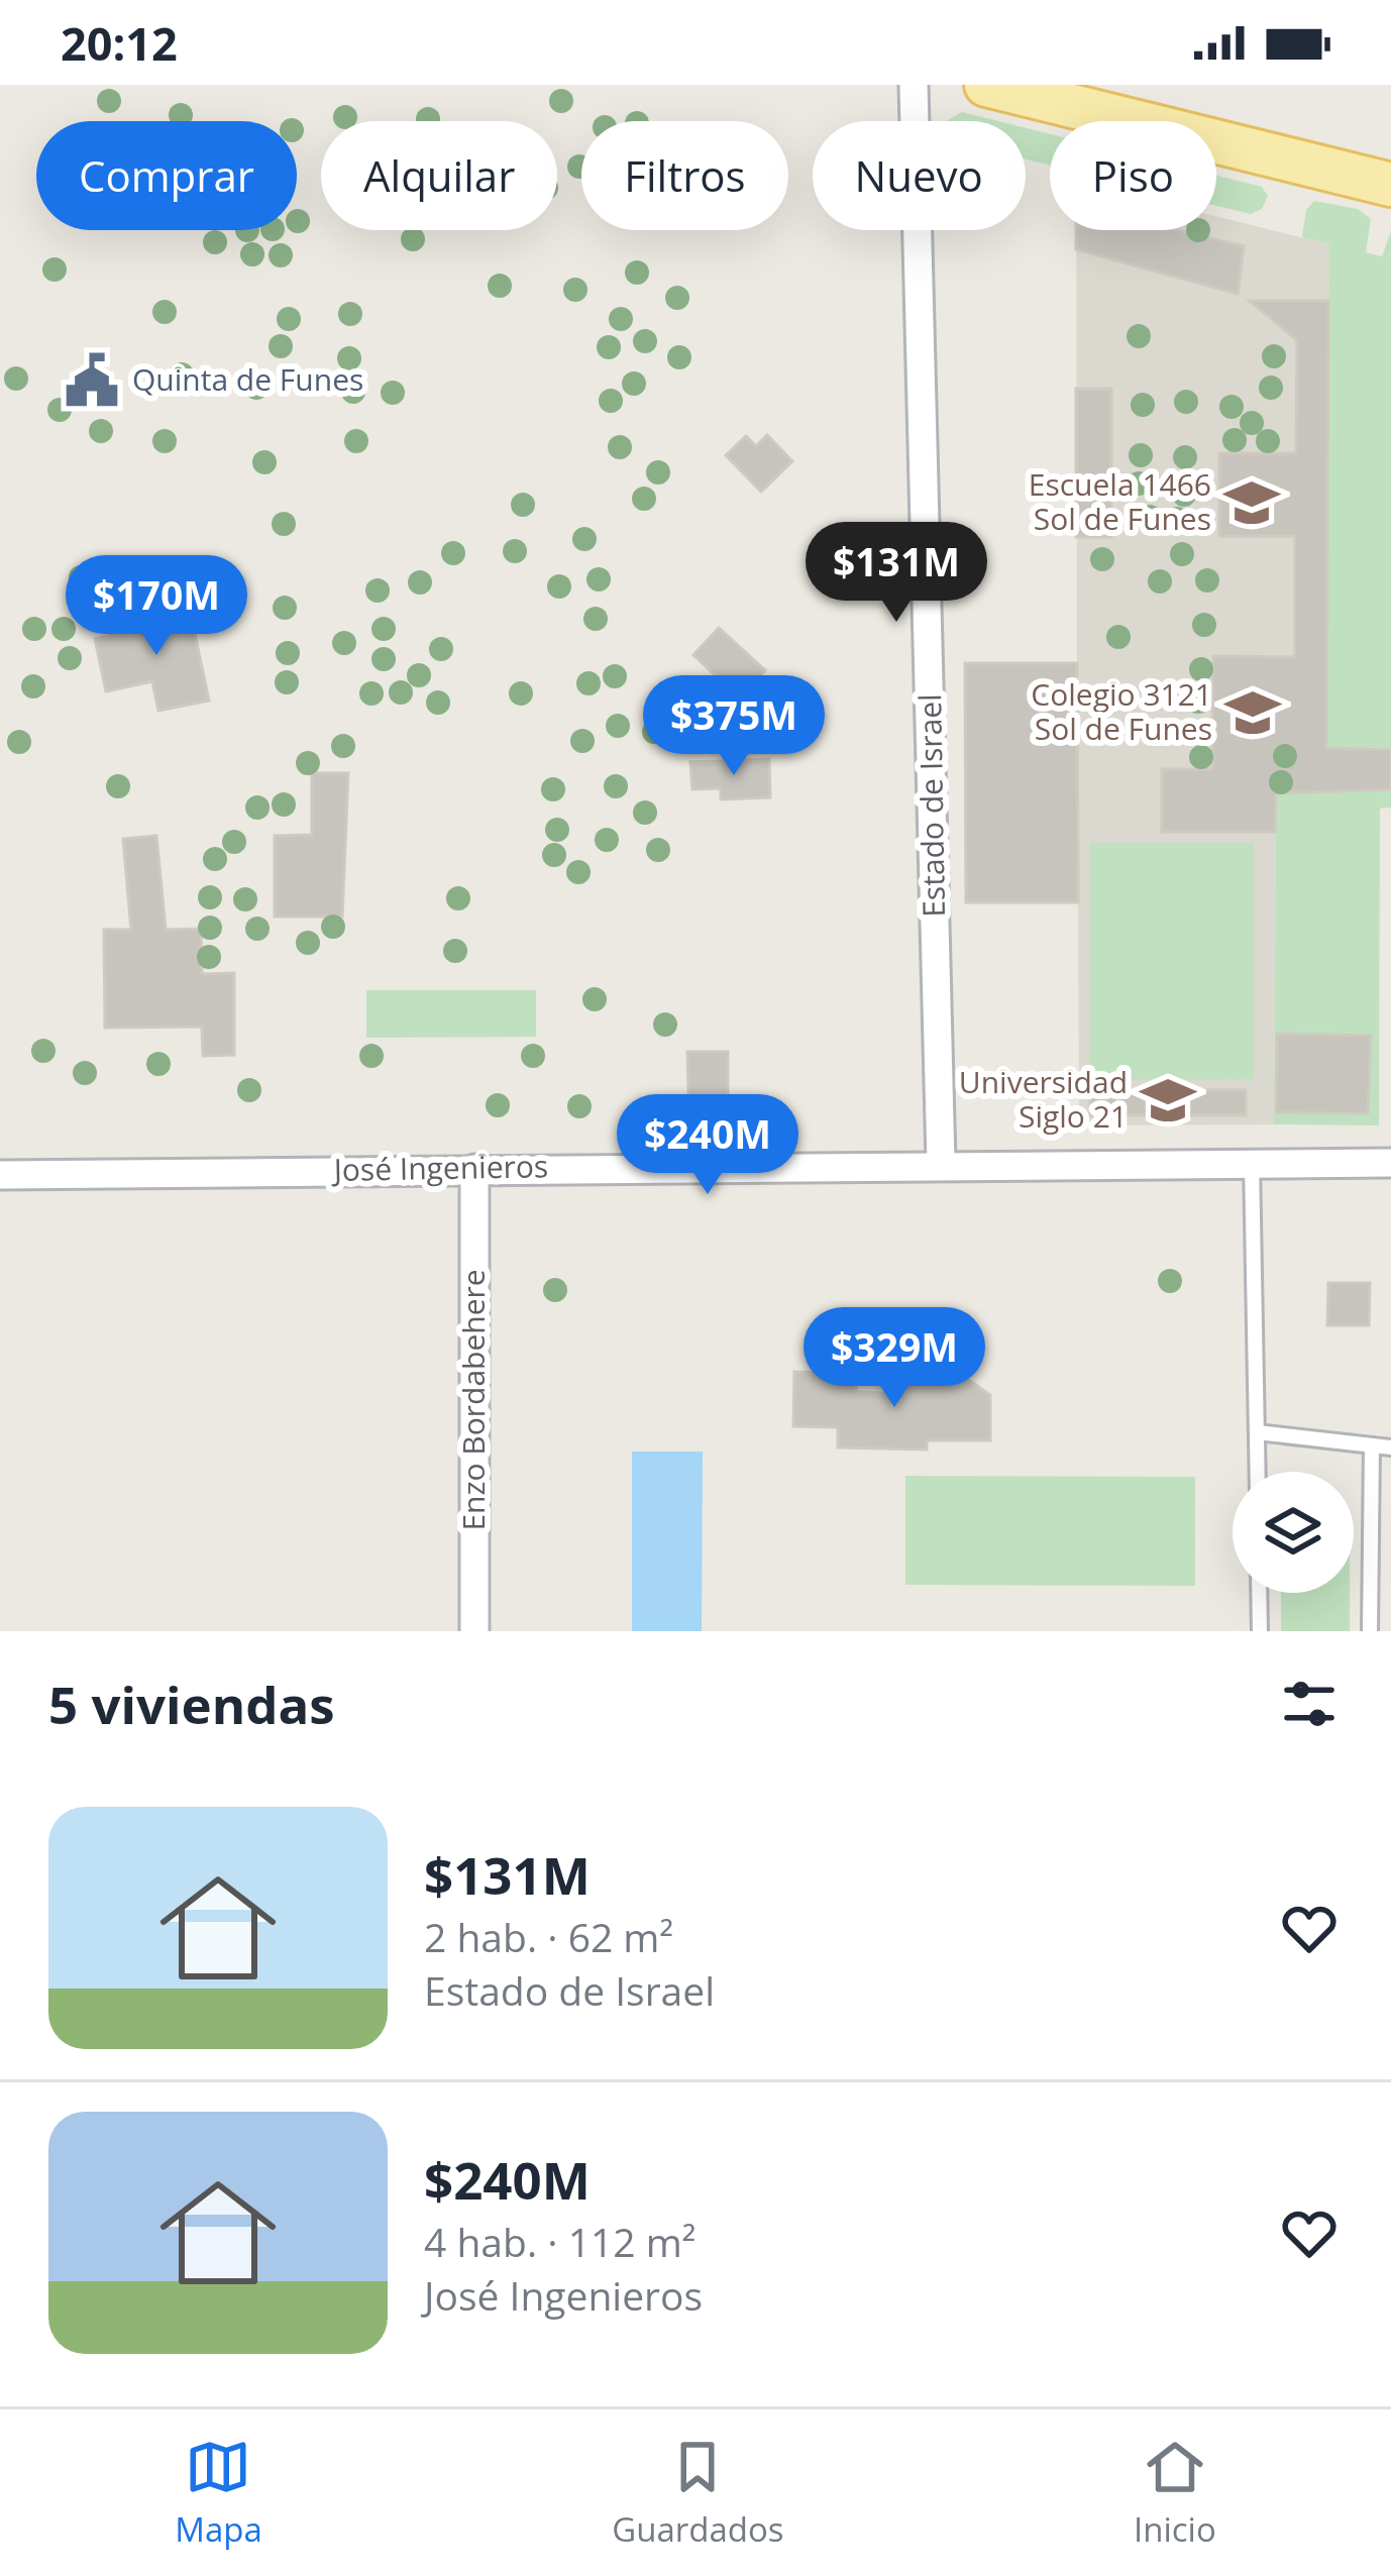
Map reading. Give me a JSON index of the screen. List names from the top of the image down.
{
  "streets": {
    "street": ["Estado de Israel", "José Ingenieros", "Enzo Bordabehere"]
  },
  "crossings": [
    ["Estado de Israel", "José Ingenieros"],
    ["José Ingenieros", "Enzo Bordabehere"]
  ],
  "places": {
    "public building": ["Quinta de Funes"],
    "school or university": ["Escuela 1466 Sol de Funes", "Colegio 3121 Sol de Funes", "Universidad Siglo 21"]
  },
  "page": {
    "status": "20:12",
    "chip": [
      "Comprar",
      "Alquilar",
      "Filtros",
      "Nuevo",
      "Piso"
    ],
    "price": [
      "$131M",
      "$170M",
      "$375M",
      "$240M",
      "$329M"
    ],
    "heading": "5 viviendas",
    "list": [
      {
        "name": "$131M",
        "note": "2 hab. · 62 m² · Estado de Israel"
      },
      {
        "name": "$240M",
        "note": "4 hab. · 112 m² · José Ingenieros"
      }
    ],
    "tabs": ["Mapa", "Guardados", "Inicio"]
  }
}
